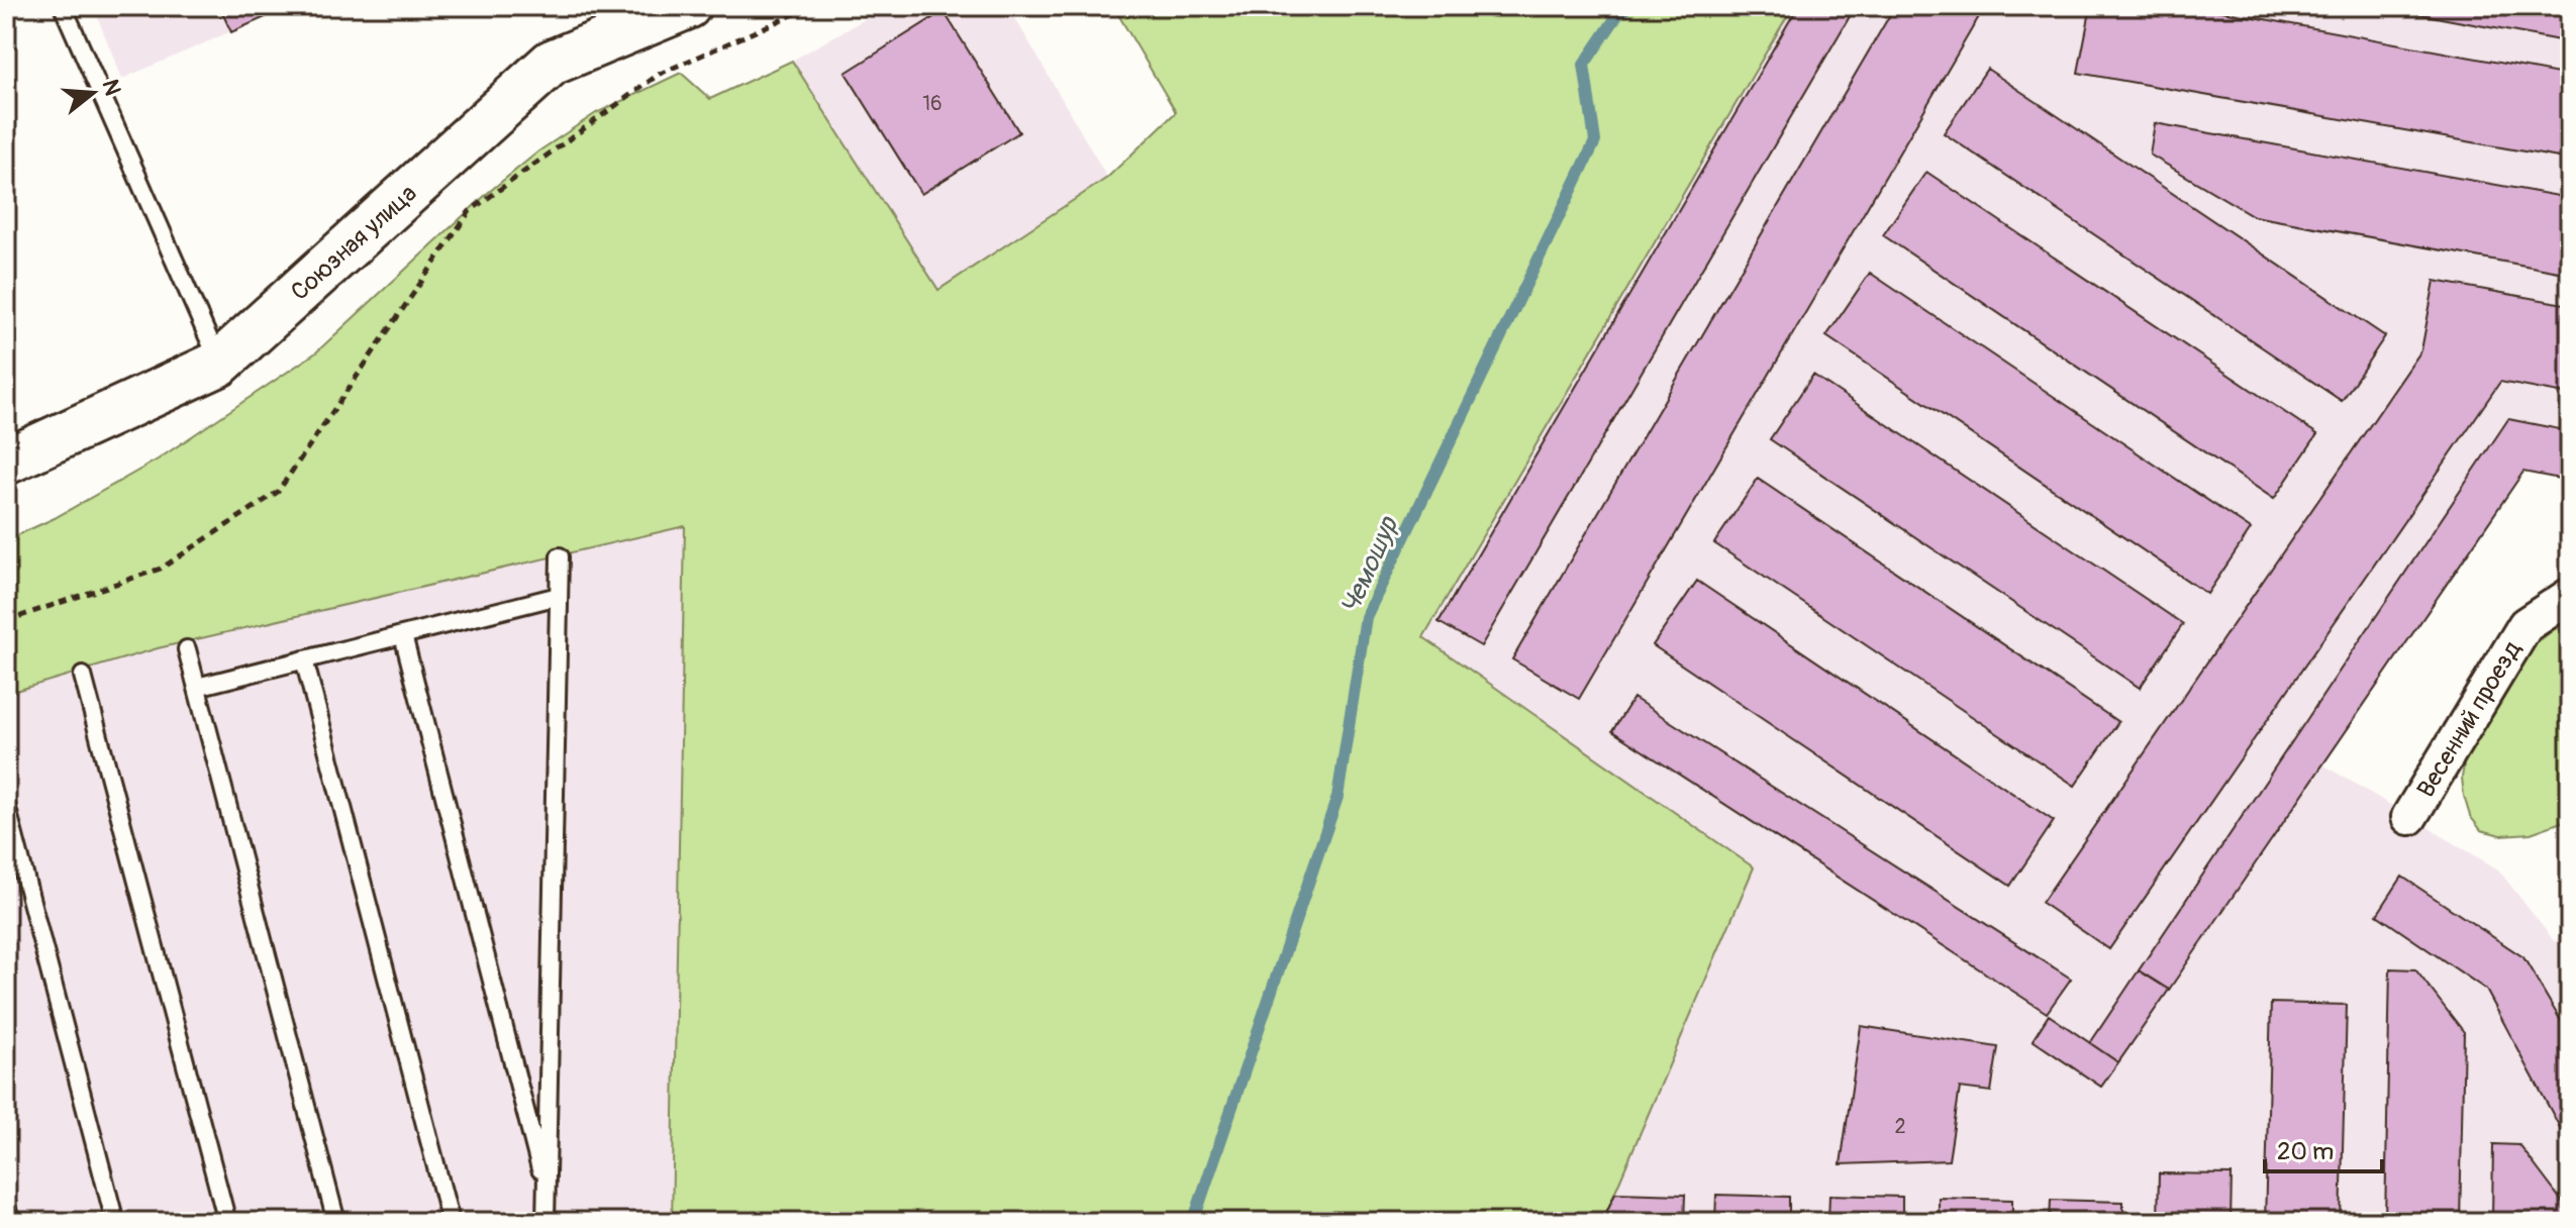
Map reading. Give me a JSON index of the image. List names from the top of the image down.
{
  "streets": {
    "main road": ["Союзная улица"],
    "street": ["Весенний проезд"]
  },
  "water": ["Чемошур"],
  "house_numbers": ["16", "2"],
  "scale_bar": "20 m",
  "north": "right"
}
